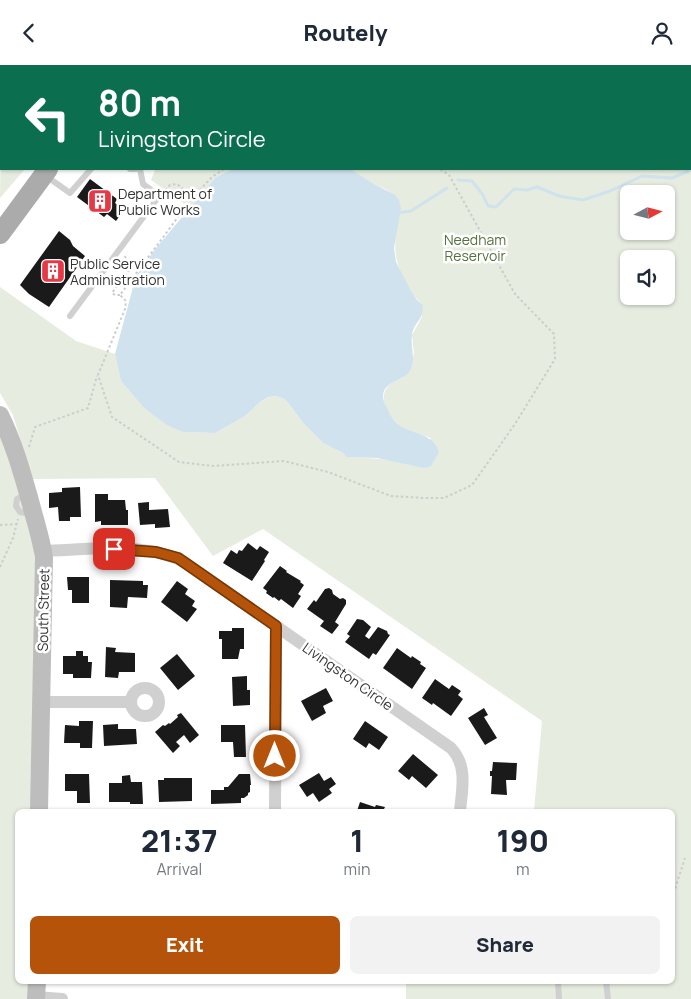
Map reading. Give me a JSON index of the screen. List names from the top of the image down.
{
  "streets": {
    "street": ["South Street", "Livingston Circle"]
  },
  "crossings": [
    ["South Street", "Livingston Circle"]
  ],
  "parks": ["Needham Reservoir"],
  "places": {
    "building": ["Department of Public Works", "Public Service Administration"]
  },
  "north": "right",
  "page": {
    "header": "Routely",
    "turn": ["80 m", "Livingston Circle"],
    "eta": [
      "21:37",
      "Arrival",
      "1",
      "min",
      "190",
      "m"
    ],
    "buttons": ["Exit", "Share"]
  }
}
